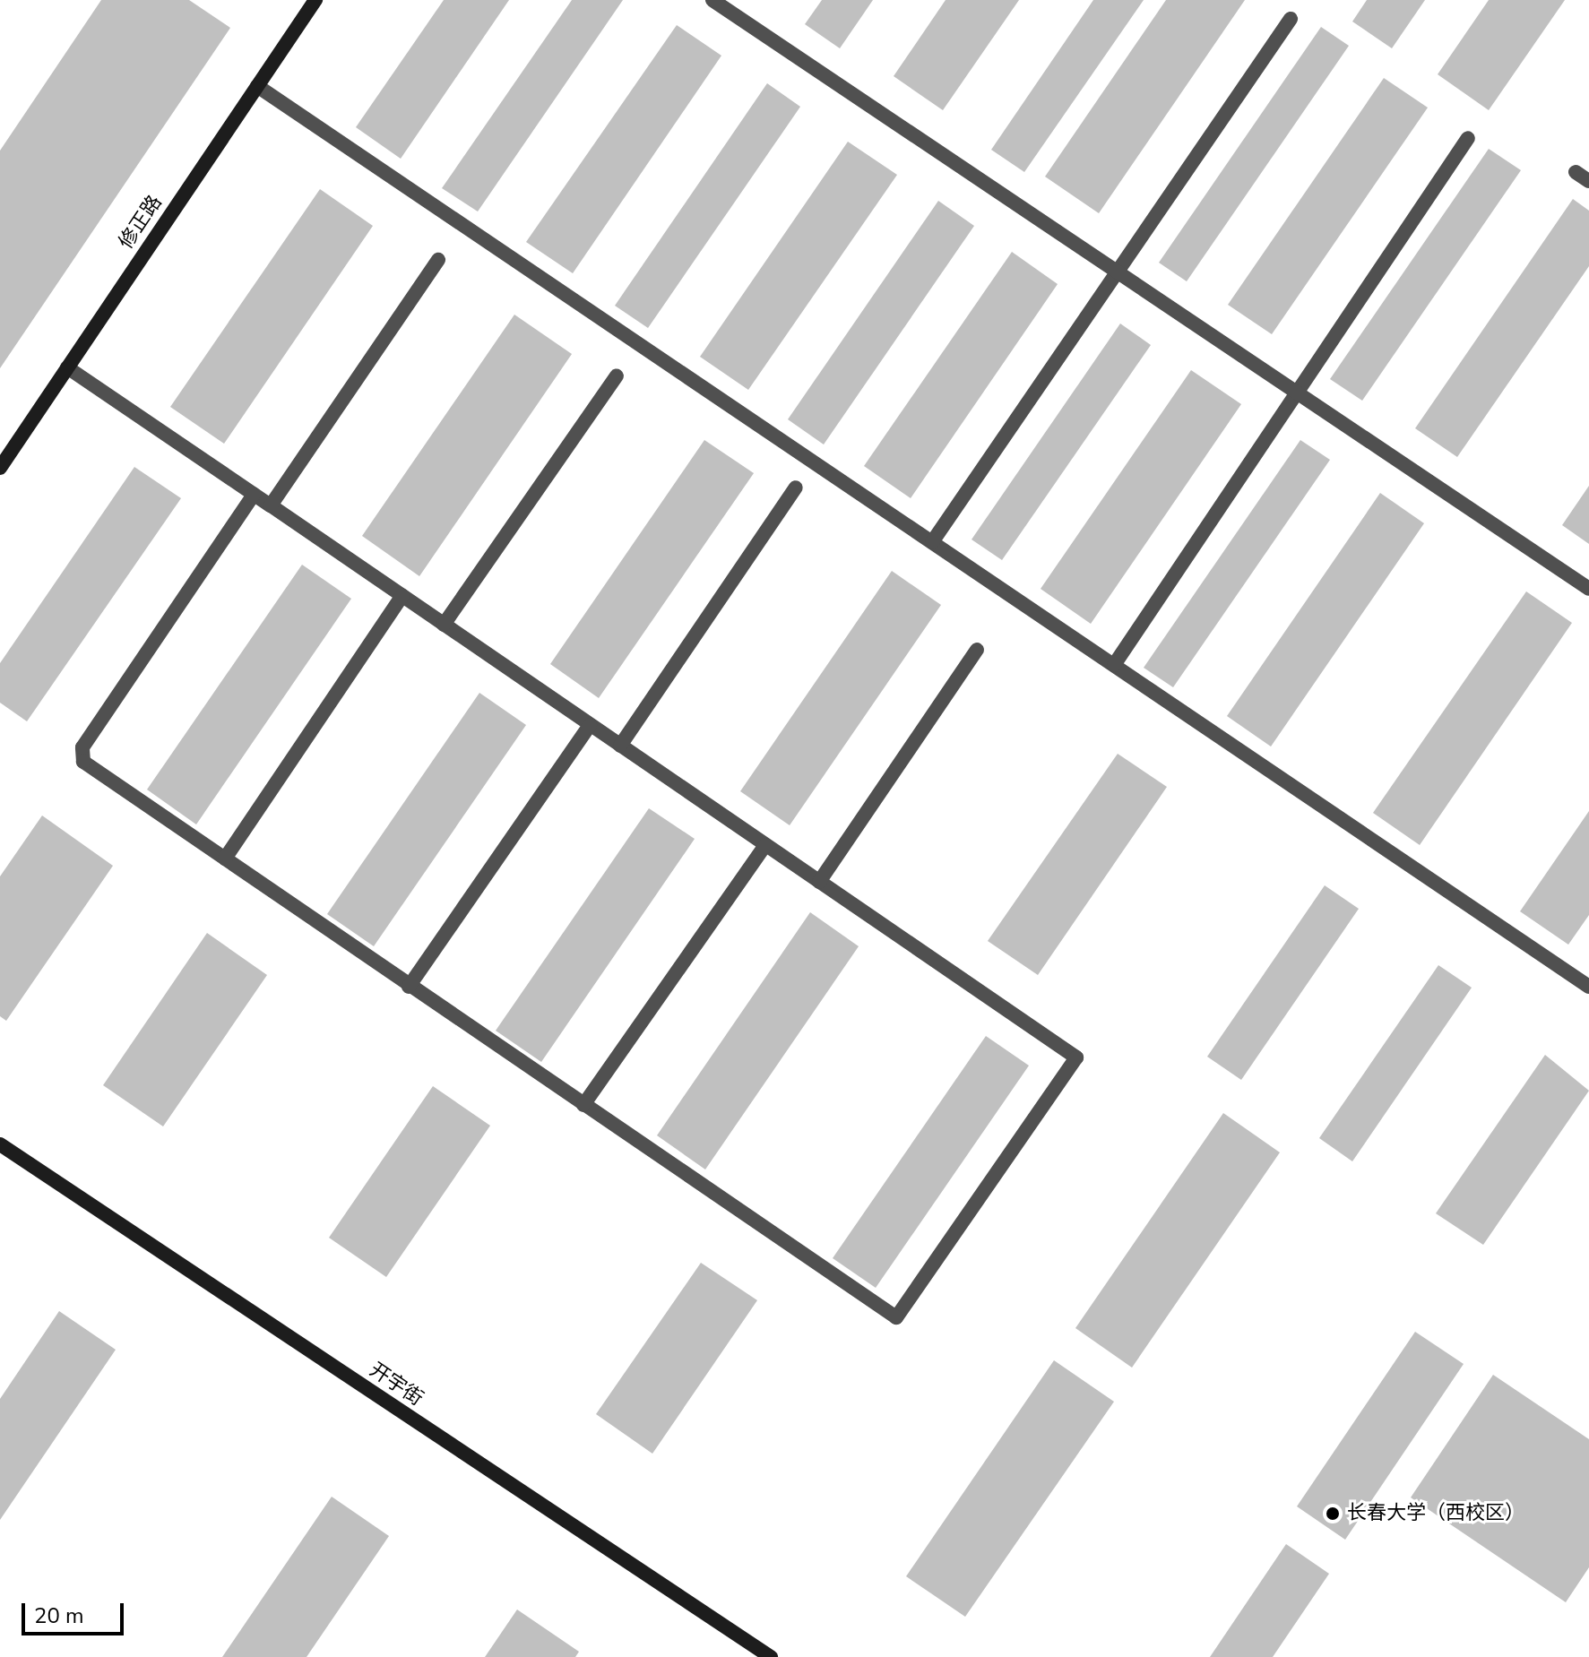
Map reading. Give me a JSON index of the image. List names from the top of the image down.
{
  "streets": {
    "street": ["修正路", "开宇街"]
  },
  "places": ["长春大学（西校区）"],
  "scale_bar": "20 m"
}
